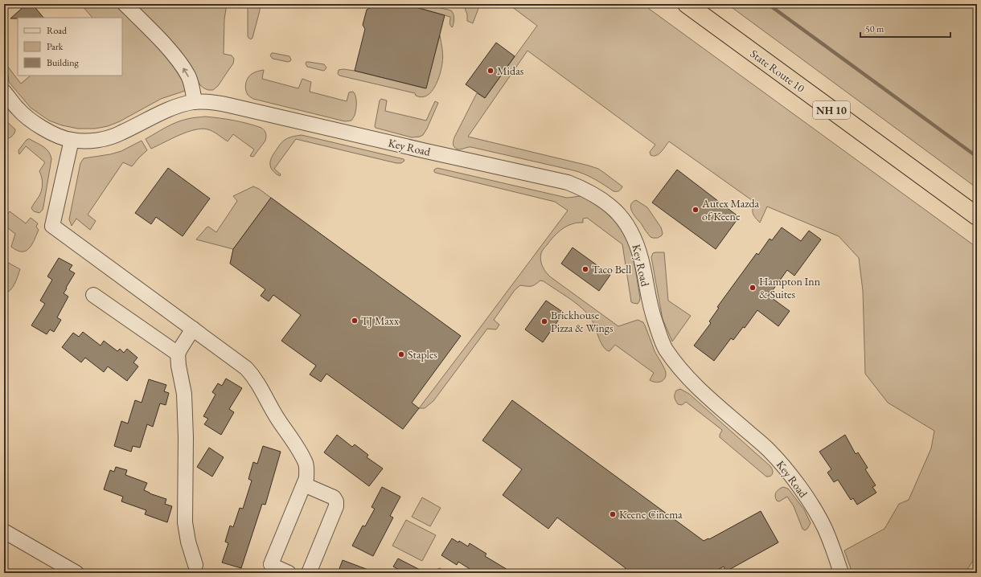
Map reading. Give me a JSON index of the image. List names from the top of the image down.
{
  "streets": {
    "highway": ["State Route 10", "NH 10"],
    "street": ["Key Road"]
  },
  "places": [
    "Midas",
    "Autex Mazda of Keene",
    "Taco Bell",
    "Hampton Inn & Suites",
    "TJ Maxx",
    "Brickhouse Pizza & Wings",
    "Staples",
    "Keene Cinema"
  ],
  "legend": ["Road", "Park", "Building"],
  "scale_bar": "50 m"
}
